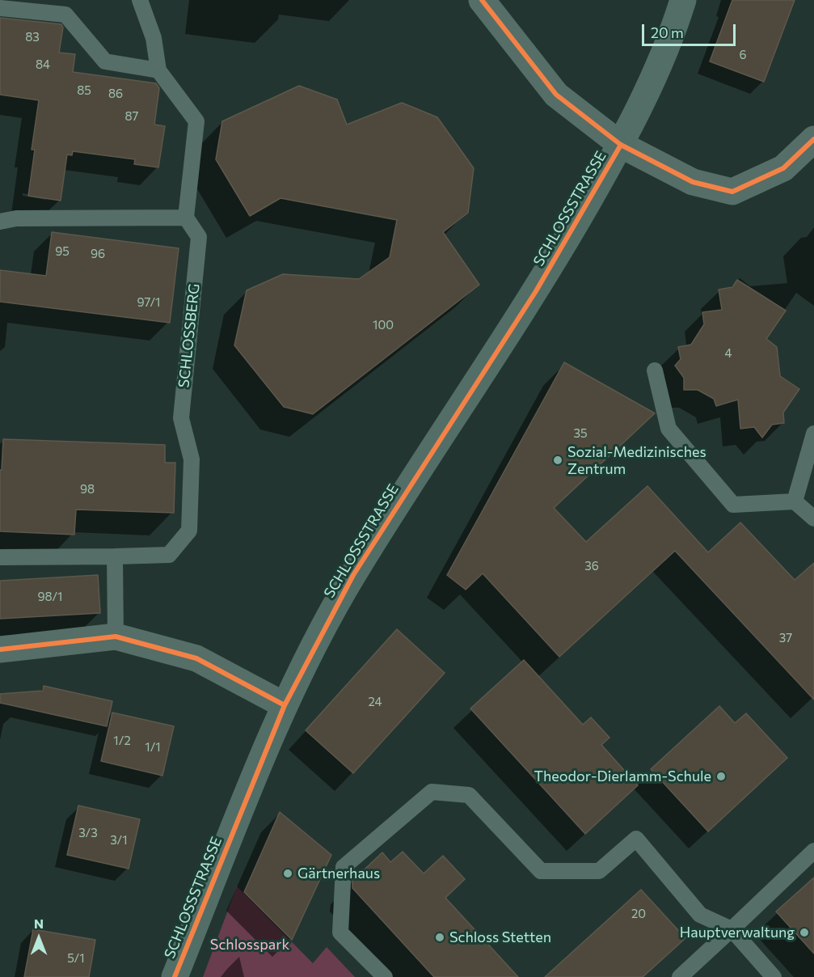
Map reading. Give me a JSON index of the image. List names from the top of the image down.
{
  "streets": {
    "main road": ["SCHLOSSSTRASSE"],
    "lane": ["SCHLOSSBERG"]
  },
  "parks": ["Schlosspark"],
  "places": [
    "Sozial-Medizinisches Zentrum",
    "Theodor-Dierlamm-Schule",
    "Gärtnerhaus",
    "Hauptverwaltung",
    "Schloss Stetten"
  ],
  "house_numbers": [
    "83",
    "6",
    "84",
    "85",
    "86",
    "87",
    "95",
    "96",
    "97/1",
    "100",
    "4",
    "35",
    "98",
    "36",
    "98/1",
    "37",
    "24",
    "1/2",
    "1/1",
    "3/3",
    "3/1",
    "20",
    "5/1"
  ],
  "scale_bar": "20 m",
  "north": "top"
}
